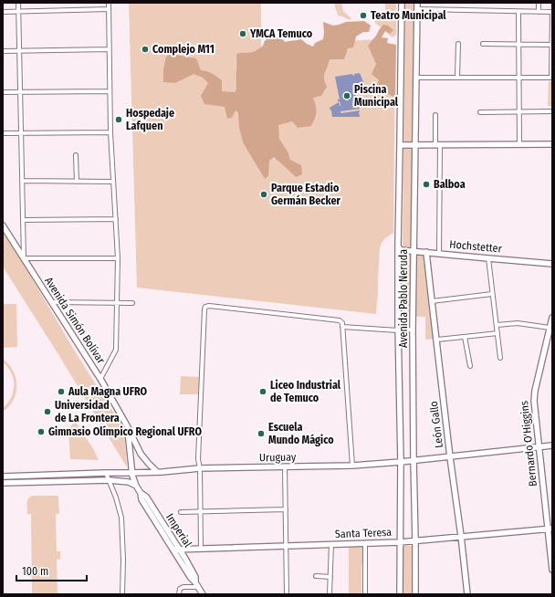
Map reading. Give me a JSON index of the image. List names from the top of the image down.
{
  "streets": {
    "main road": [
      "Hochstetter",
      "Avenida Pablo Neruda",
      "Avenida Simón Bolívar",
      "León Gallo",
      "Bernardo O'Higgins",
      "Uruguay",
      "Imperial",
      "Santa Teresa"
    ]
  },
  "crossings": [
    ["Hochstetter", "Avenida Pablo Neruda"],
    ["Hochstetter", "León Gallo"],
    ["Avenida Pablo Neruda", "Uruguay"],
    ["Avenida Pablo Neruda", "Santa Teresa"],
    ["Avenida Simón Bolívar", "Uruguay"],
    ["Avenida Simón Bolívar", "Imperial"],
    ["León Gallo", "Uruguay"],
    ["León Gallo", "Santa Teresa"],
    ["Bernardo O'Higgins", "Uruguay"],
    ["Bernardo O'Higgins", "Santa Teresa"],
    ["Uruguay", "Imperial"],
    ["Imperial", "Santa Teresa"]
  ],
  "places": [
    "Teatro Municipal",
    "YMCA Temuco",
    "Complejo M11",
    "Piscina Municipal",
    "Hospedaje Lafquen",
    "Balboa",
    "Parque Estadio Germán Becker",
    "Aula Magna UFRO",
    "Liceo Industrial de Temuco",
    "Universidad de La Frontera",
    "Gimnasio Olímpico Regional UFRO",
    "Escuela Mundo Mágico"
  ],
  "scale_bar": "100 m"
}
